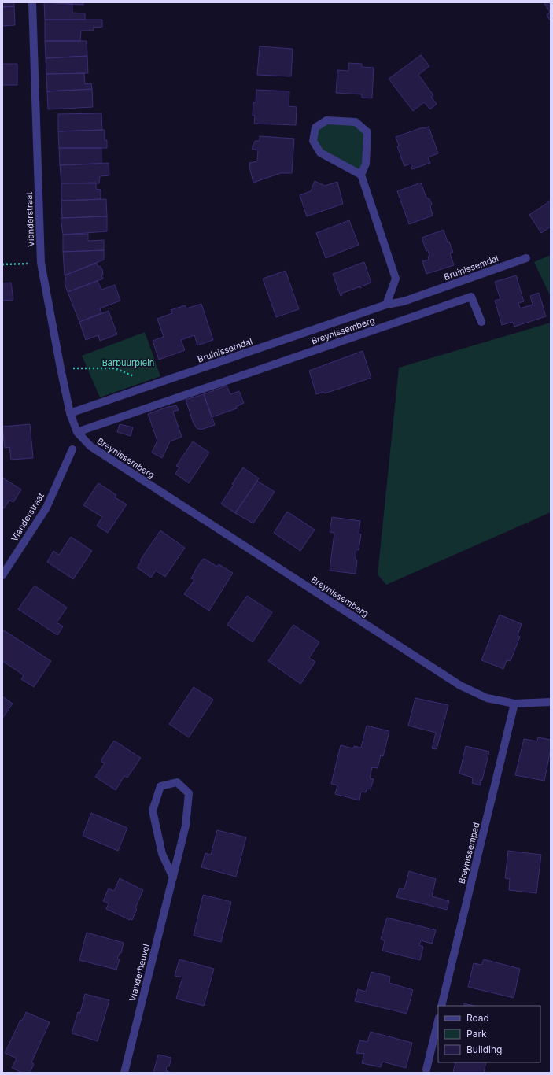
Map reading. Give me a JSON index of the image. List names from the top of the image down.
{
  "streets": {
    "street": [
      "Vianderstraat",
      "Bruinissemdal",
      "Breynissemberg",
      "Breynissempad",
      "Vianderheuvel"
    ]
  },
  "crossings": [
    ["Vianderstraat", "Bruinissemdal"],
    ["Vianderstraat", "Breynissemberg"],
    ["Breynissemberg", "Breynissempad"]
  ],
  "parks": ["Barbuurplein"],
  "legend": ["Road", "Park", "Building"]
}
